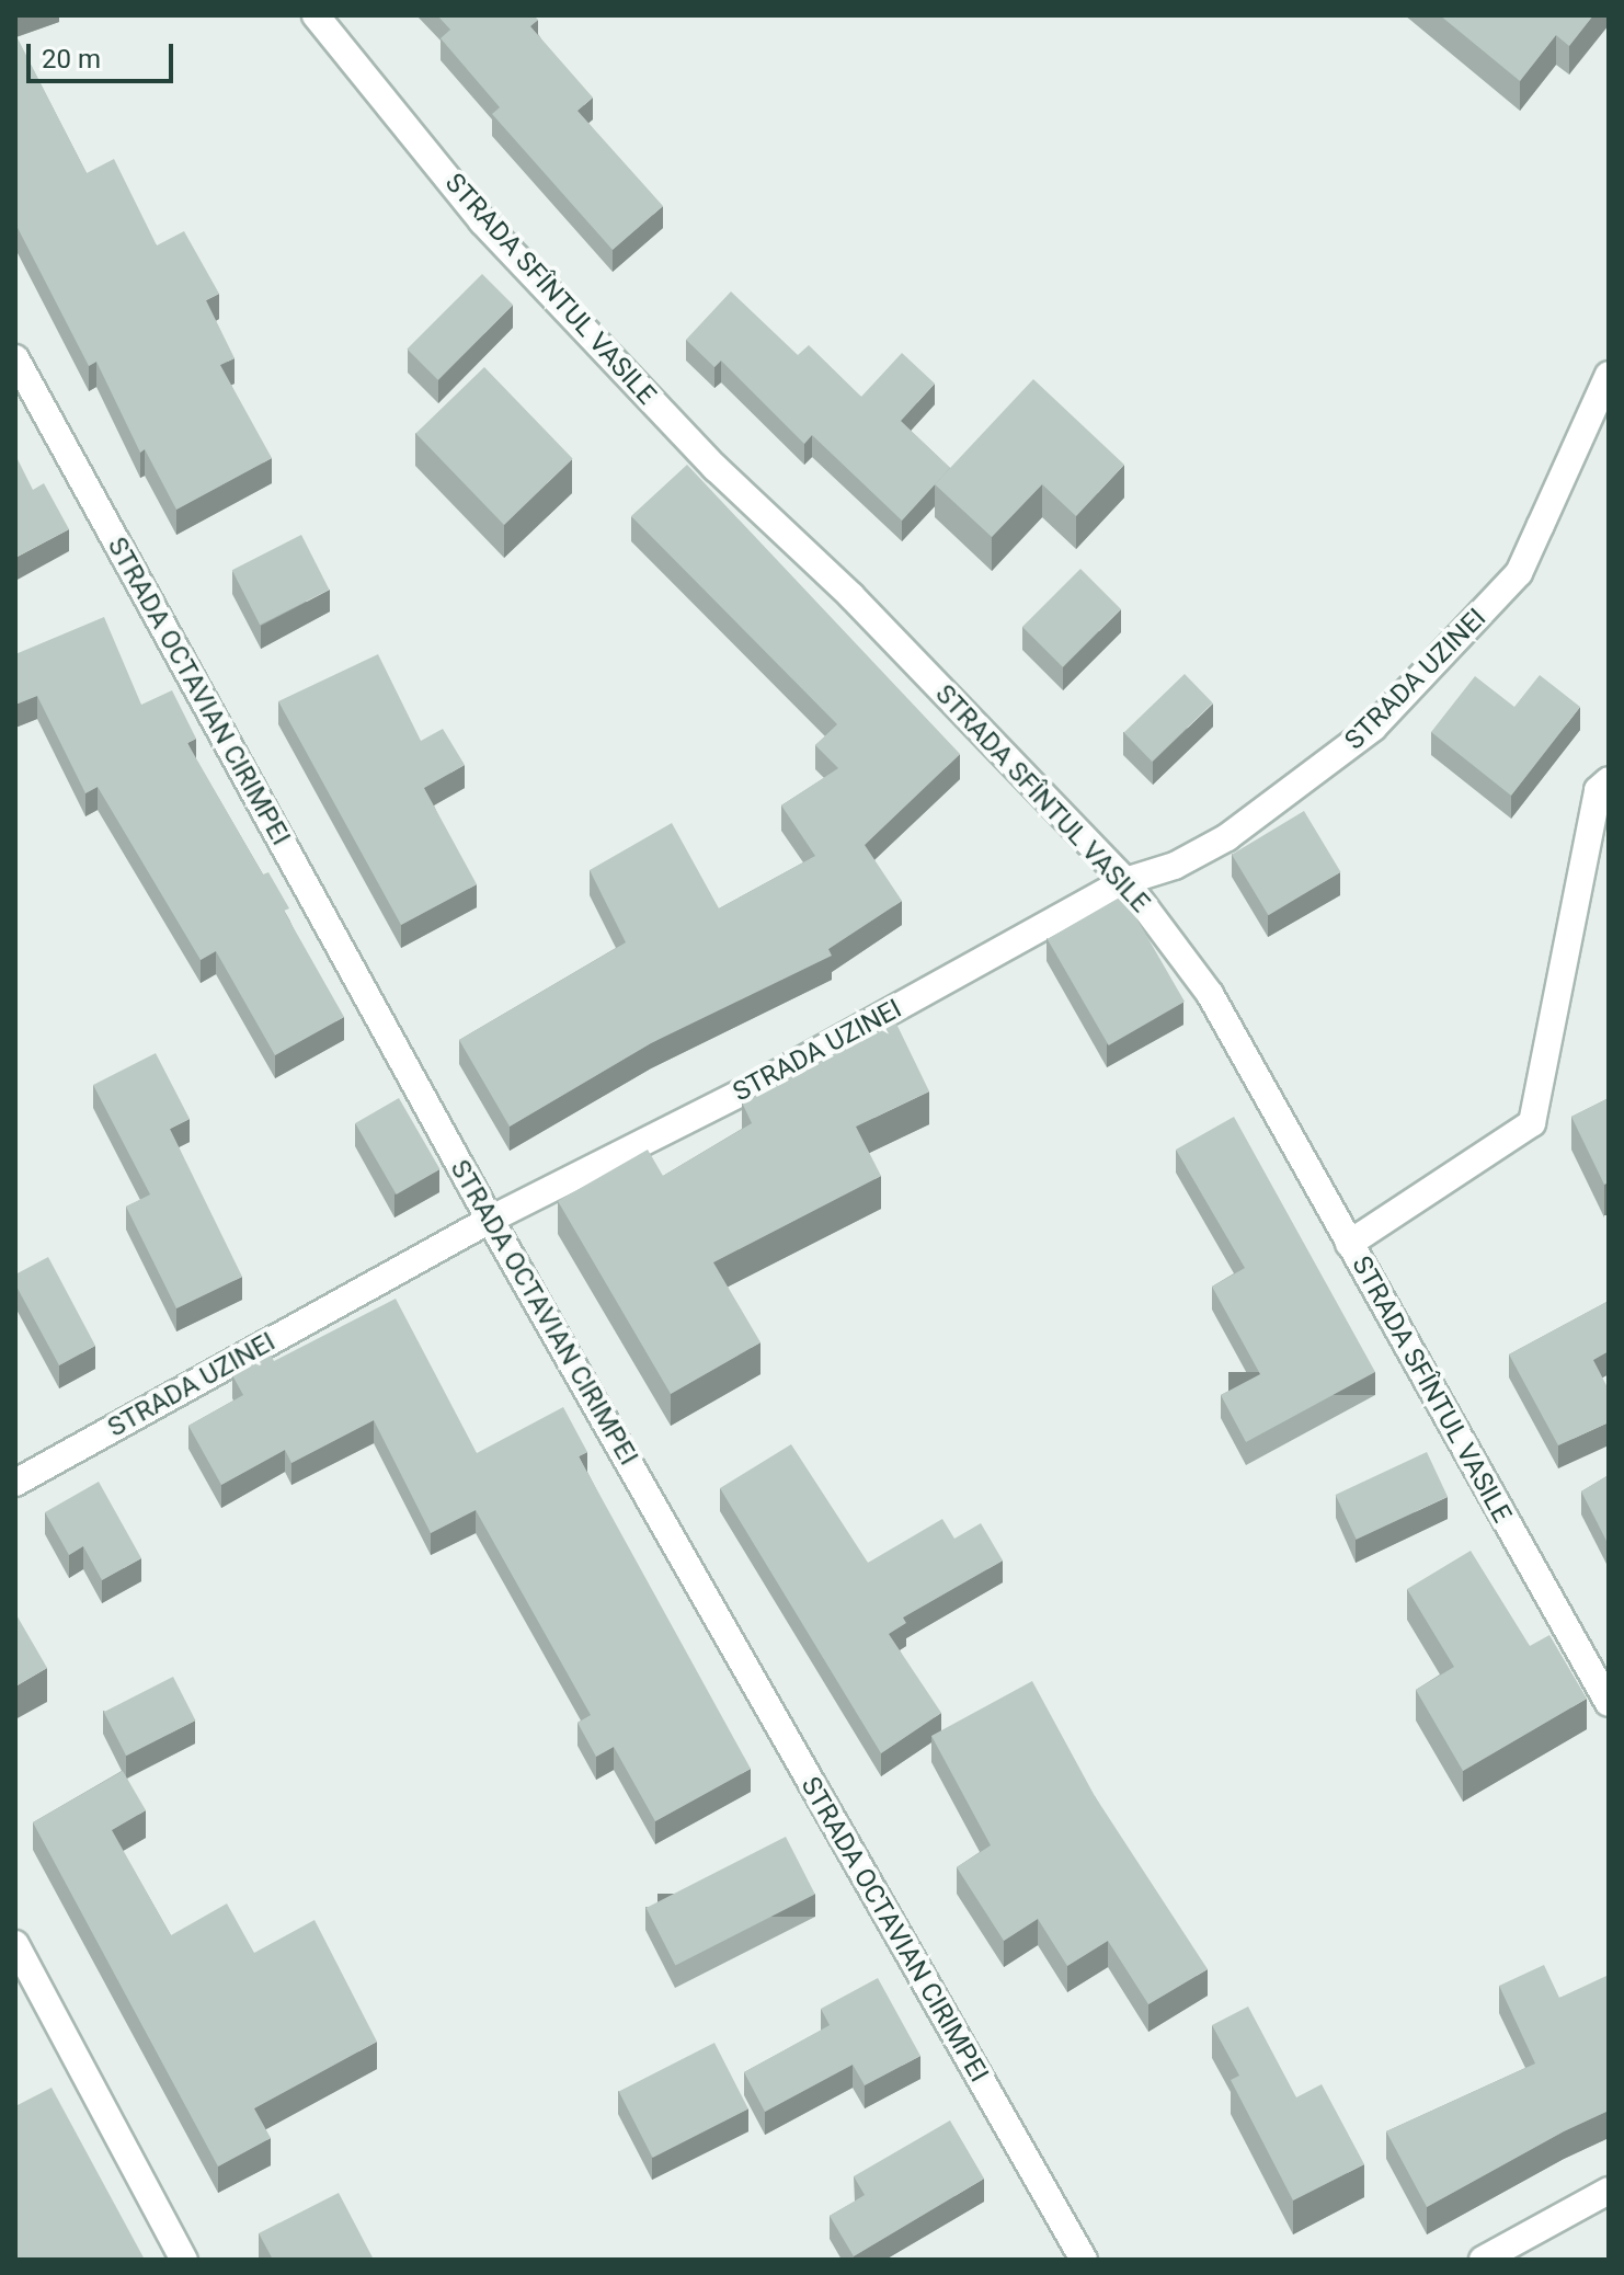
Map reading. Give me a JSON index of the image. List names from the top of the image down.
{
  "streets": {
    "street": ["STRADA SFÎNTUL VASILE", "STRADA UZINEI", "STRADA OCTAVIAN CIRIMPEI"]
  },
  "crossings": [
    ["STRADA SFÎNTUL VASILE", "STRADA UZINEI"],
    ["STRADA UZINEI", "STRADA OCTAVIAN CIRIMPEI"]
  ],
  "scale_bar": "20 m"
}
